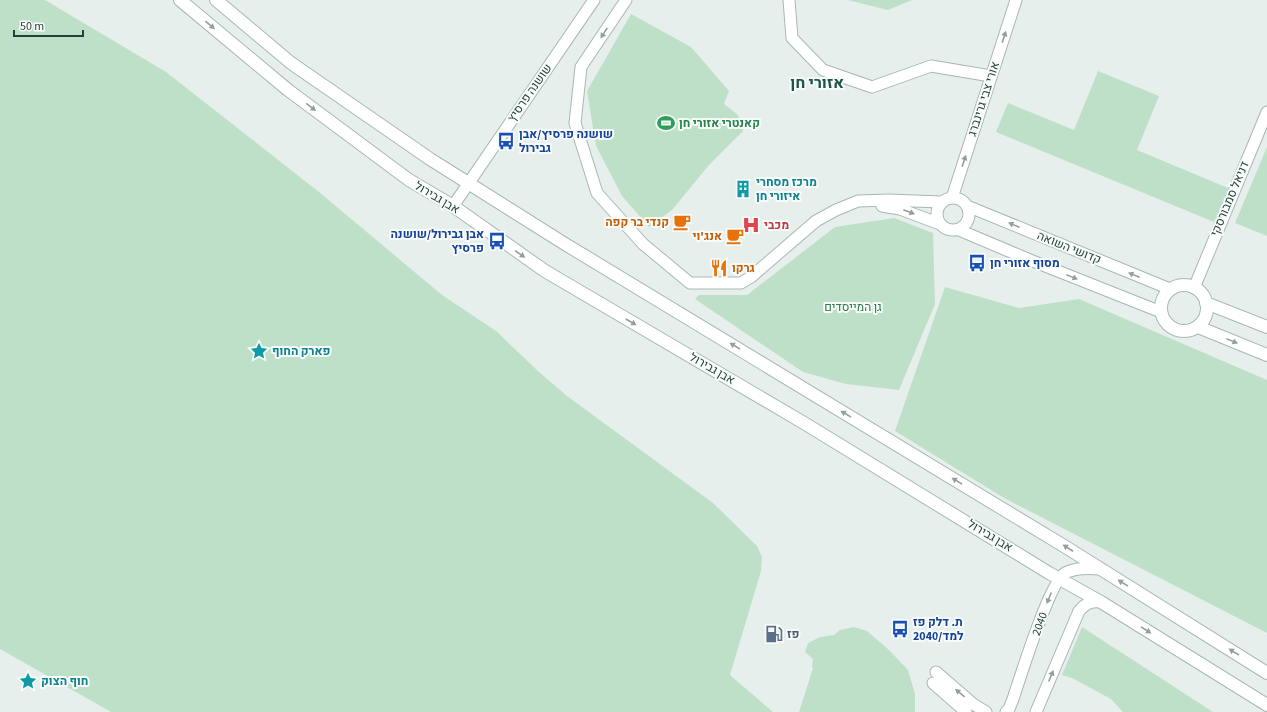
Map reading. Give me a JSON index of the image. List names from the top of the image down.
{
  "streets": {
    "street": [
      "שושנה פרסיץ",
      "אורי צבי גרינברג",
      "אבן גבירול",
      "דניאל סמבורסקי",
      "קדושי השואה",
      "2040"
    ]
  },
  "crossings": [
    ["שושנה פרסיץ", "אבן גבירול"],
    ["אורי צבי גרינברג", "קדושי השואה"],
    ["אבן גבירול", "2040"],
    ["דניאל סמבורסקי", "קדושי השואה"]
  ],
  "one_way": ["אורי צבי גרינברג"],
  "districts": ["אזורי חן"],
  "parks": ["גן המייסדים"],
  "places": {
    "sports": ["קאנטרי אזורי חן"],
    "bus stop": [
      "שושנה פרסיץ/אבן גבירול",
      "אבן גבירול/שושנה פרסיץ",
      "מסוף אזורי חן",
      "ת. דלק פז למד/2040"
    ],
    "building": ["מרכז מסחרי איזורי חן"],
    "cafe": ["קנדי בר קפה", "אנג'וי"],
    "hospital": ["מכבי"],
    "restaurant": ["גרקו"],
    "place": ["פארק החוף", "חוף הצוק"],
    "fuel station": ["פז"]
  },
  "scale_bar": "50 m"
}
